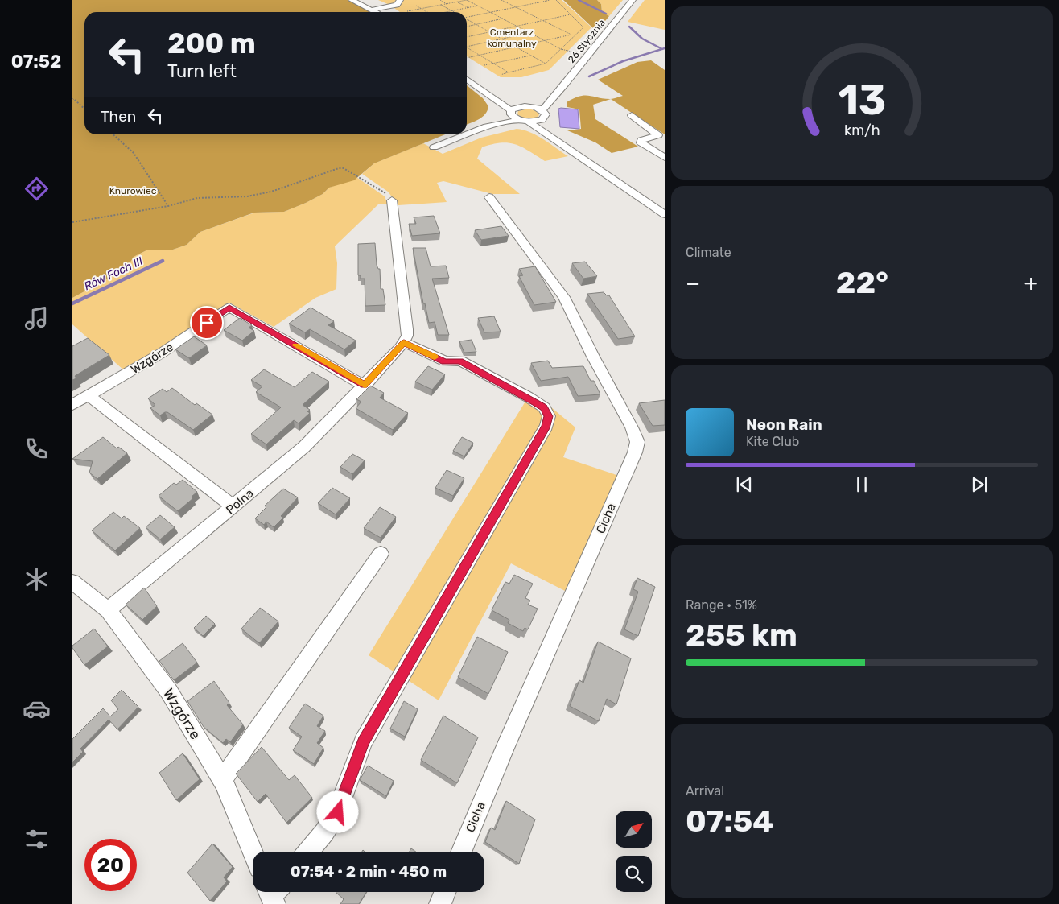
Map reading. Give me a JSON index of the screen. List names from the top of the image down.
{
  "streets": {
    "street": [
      "26 Stycznia",
      "Wzgórze",
      "Polna",
      "Cicha"
    ]
  },
  "crossings": [
    ["Wzgórze", "Polna"]
  ],
  "water": ["Rów Foch III"],
  "parks": ["Cmentarz komunalny", "Knurowiec"],
  "north": "top right",
  "page": {
    "tabs": "07:52",
    "turn": ["200 m", "Turn left"],
    "then": "Then",
    "tile": [
      "Climate",
      ["Range · 51%", "255 km"],
      ["Arrival", "07:54"]
    ],
    "heat": ["−", "22°", "+"],
    "song": ["Neon Rain", "Kite Club"],
    "limit": "20",
    "trip": "07:54 · 2 min · 450 m",
    "gauge": ["13", "km/h"]
  }
}
